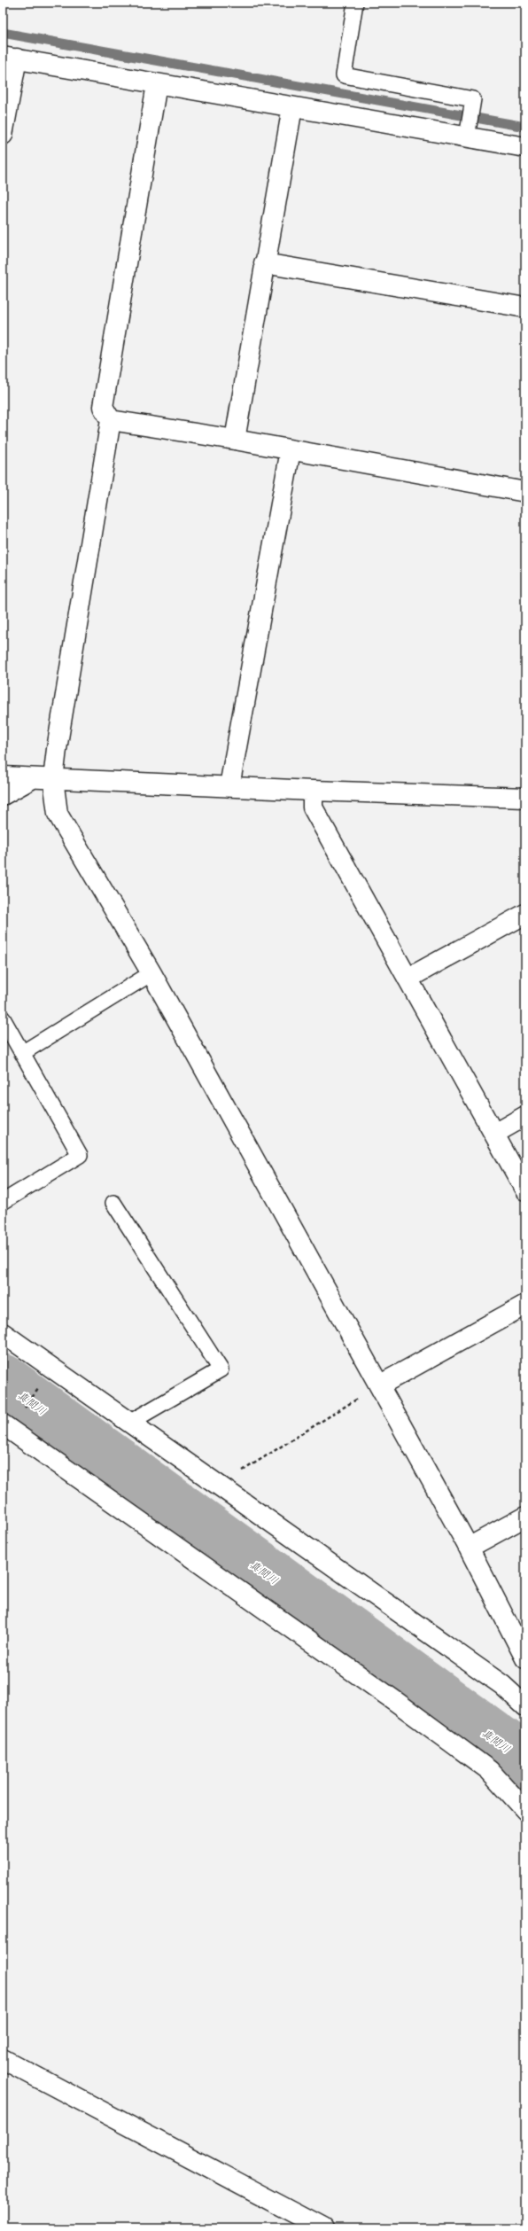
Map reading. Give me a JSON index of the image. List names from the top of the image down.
{
  "water": ["真間川"]
}
